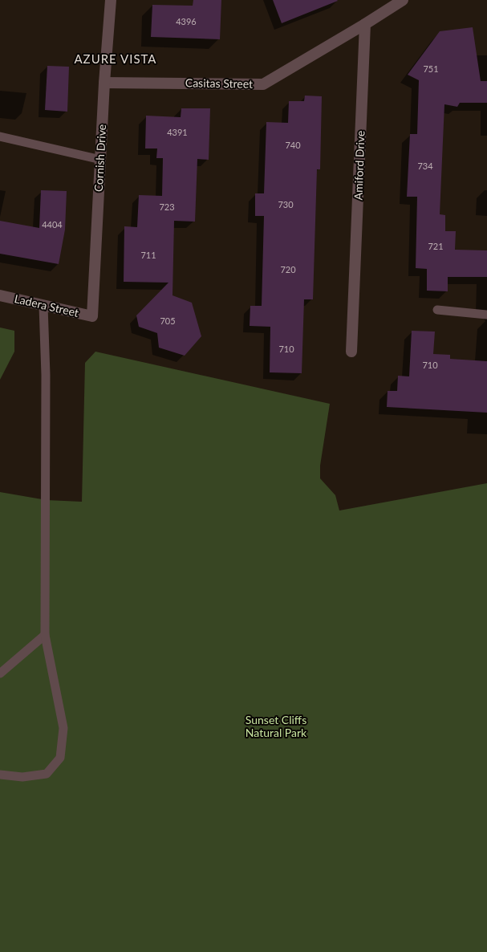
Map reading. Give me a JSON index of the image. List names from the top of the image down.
{
  "streets": {
    "street": [
      "Casitas Street",
      "Cornish Drive",
      "Amiford Drive",
      "Ladera Street"
    ]
  },
  "crossings": [
    ["Casitas Street", "Cornish Drive"],
    ["Casitas Street", "Amiford Drive"],
    ["Cornish Drive", "Ladera Street"]
  ],
  "districts": ["AZURE VISTA"],
  "parks": ["Sunset Cliffs Natural Park"],
  "house_numbers": [
    "4396",
    "751",
    "4391",
    "740",
    "734",
    "730",
    "723",
    "4404",
    "721",
    "711",
    "720",
    "705",
    "710",
    "710"
  ]
}
